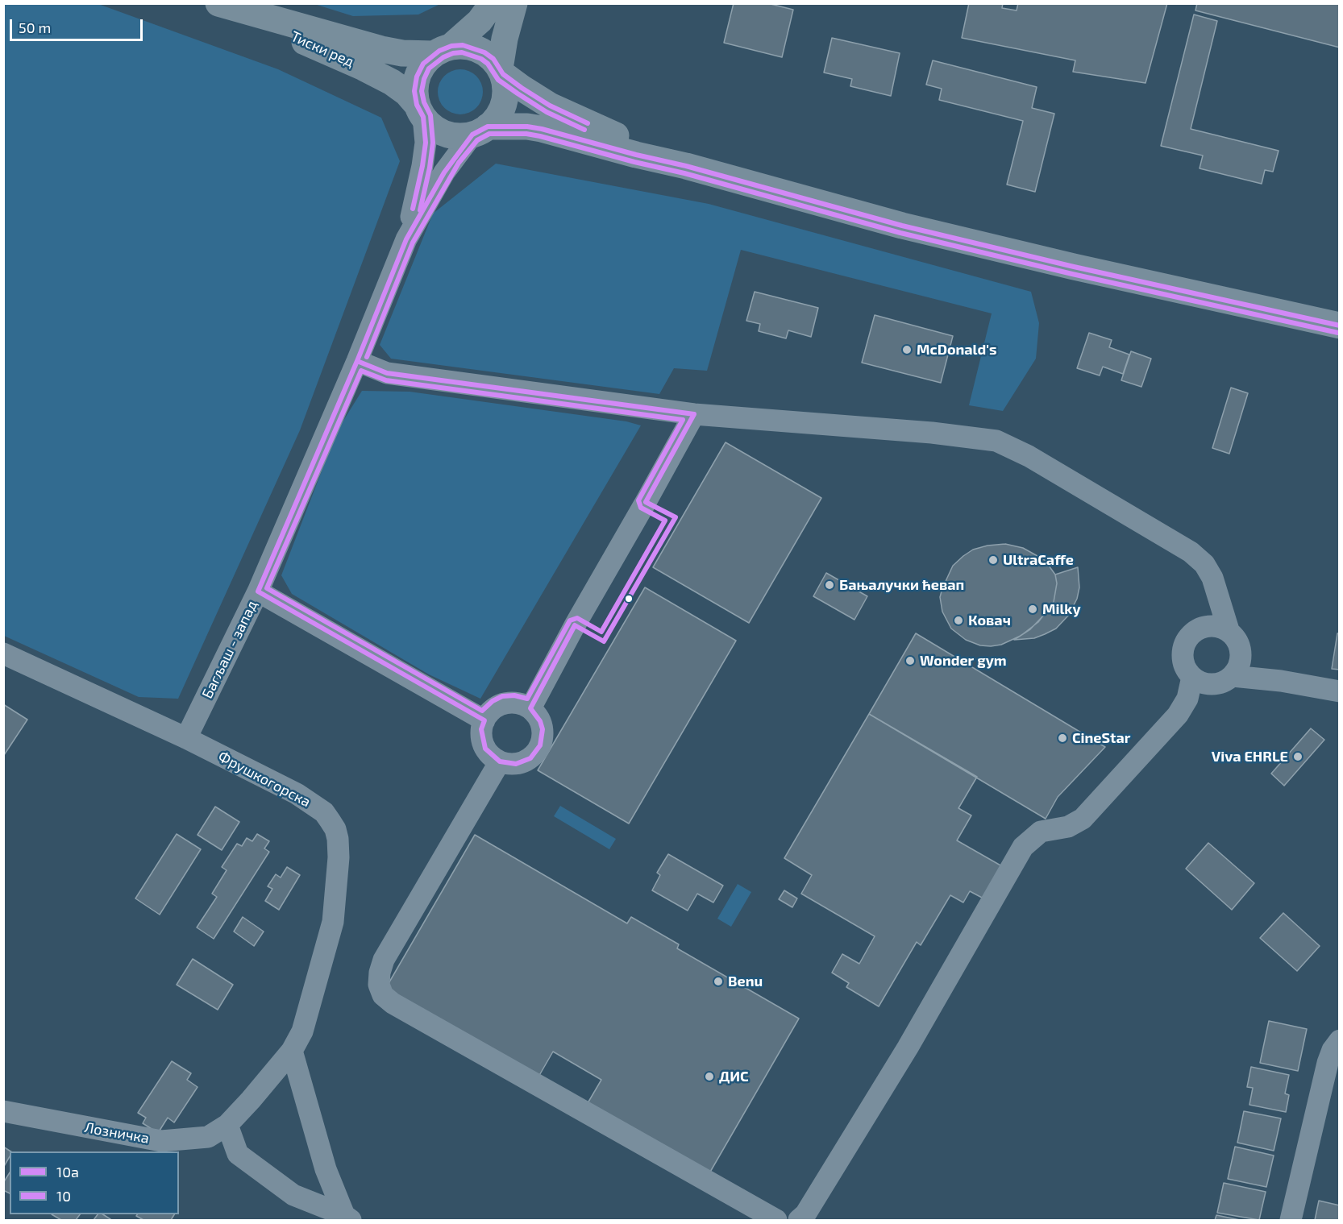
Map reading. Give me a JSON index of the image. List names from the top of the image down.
{
  "streets": {
    "main road": ["Тиски ред"],
    "street": ["Багљаш - запад", "Фрушкогорска", "Лозничка"]
  },
  "crossings": [
    ["Тиски ред", "Багљаш - запад"],
    ["Багљаш - запад", "Фрушкогорска"],
    ["Фрушкогорска", "Лозничка"]
  ],
  "places": [
    "McDonald's",
    "UltraCaffe",
    "Бањалучки ћевап",
    "Milky",
    "Ковач",
    "Wonder gym",
    "CineStar",
    "Viva EHRLE",
    "Benu",
    "ДИС"
  ],
  "lines": ["transit line 10а", "transit line 10"],
  "legend": ["10а", "10"],
  "scale_bar": "50 m"
}
